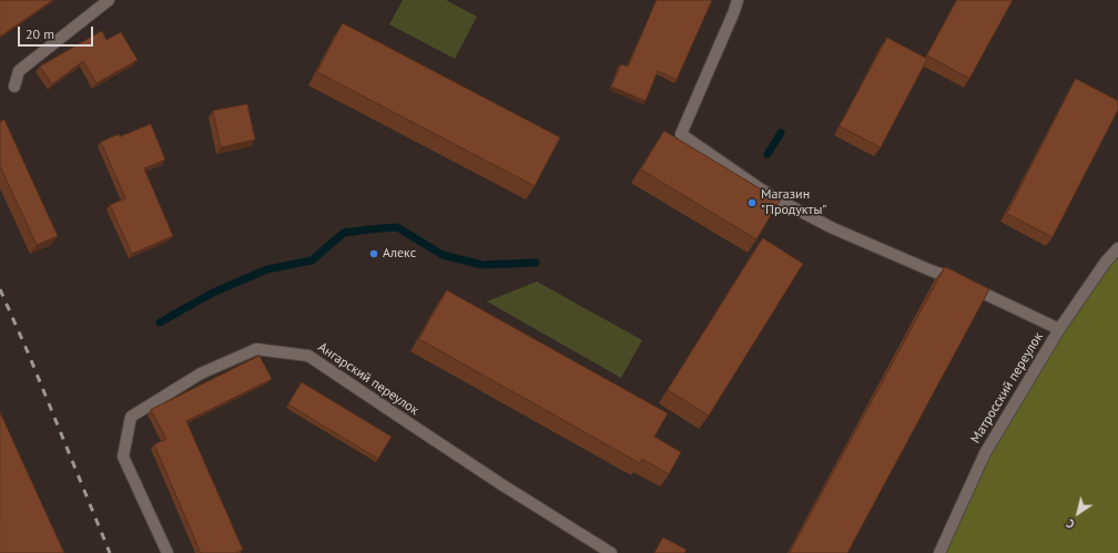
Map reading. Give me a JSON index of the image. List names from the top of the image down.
{
  "streets": {
    "street": ["Ангарский переулок", "Матросский переулок"]
  },
  "places": ["Магазин \"Продукты\"", "Алекс"],
  "scale_bar": "20 m",
  "north": "bottom left"
}
